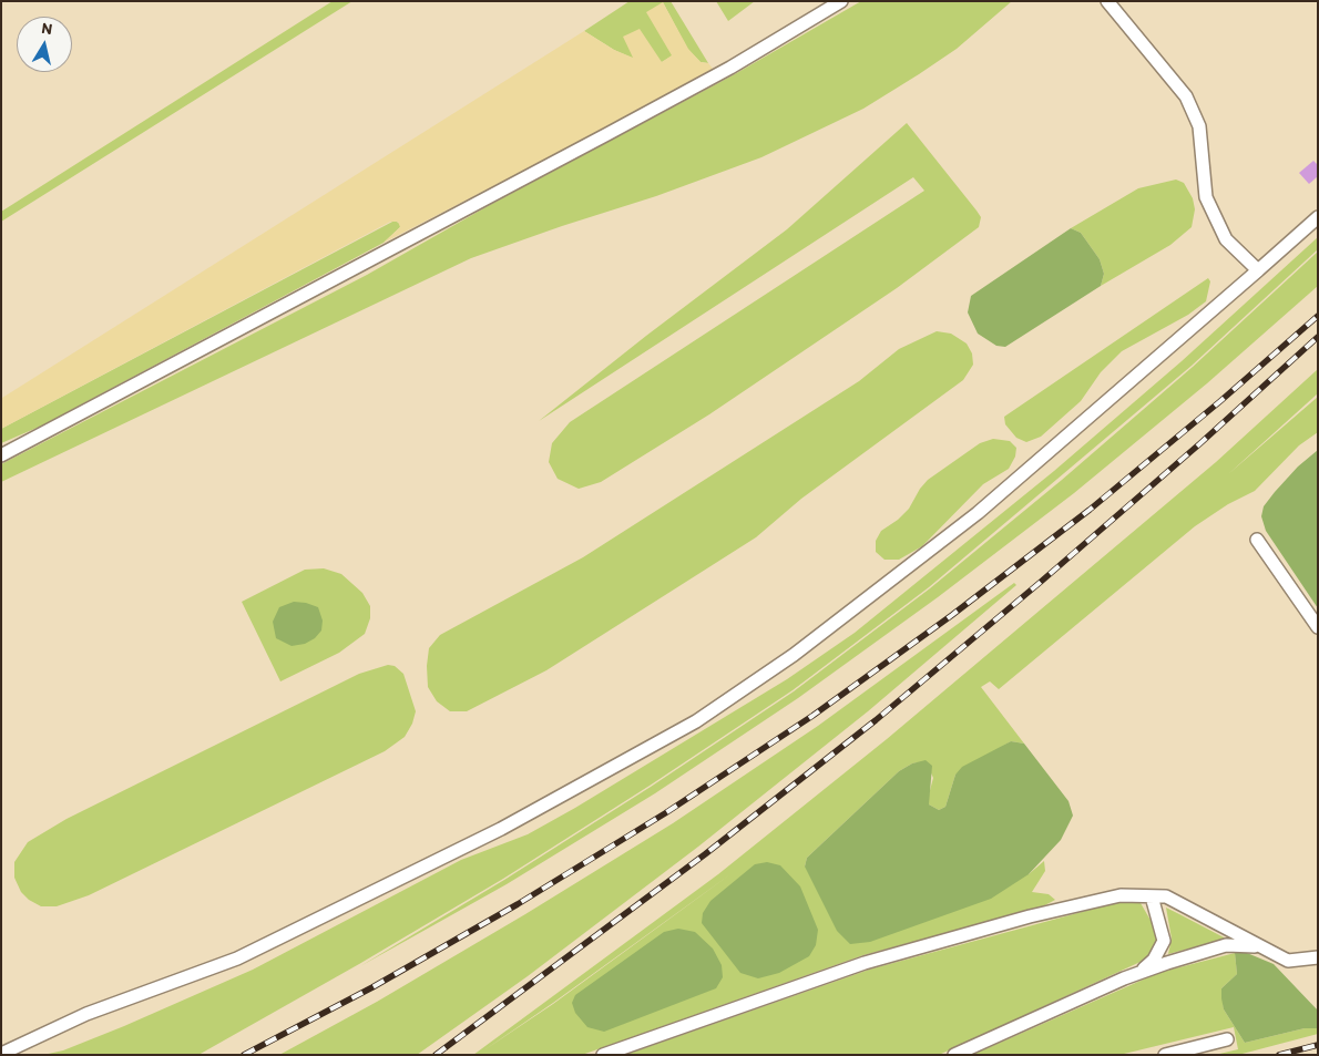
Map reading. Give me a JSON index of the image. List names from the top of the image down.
{
  "north": "top"
}
